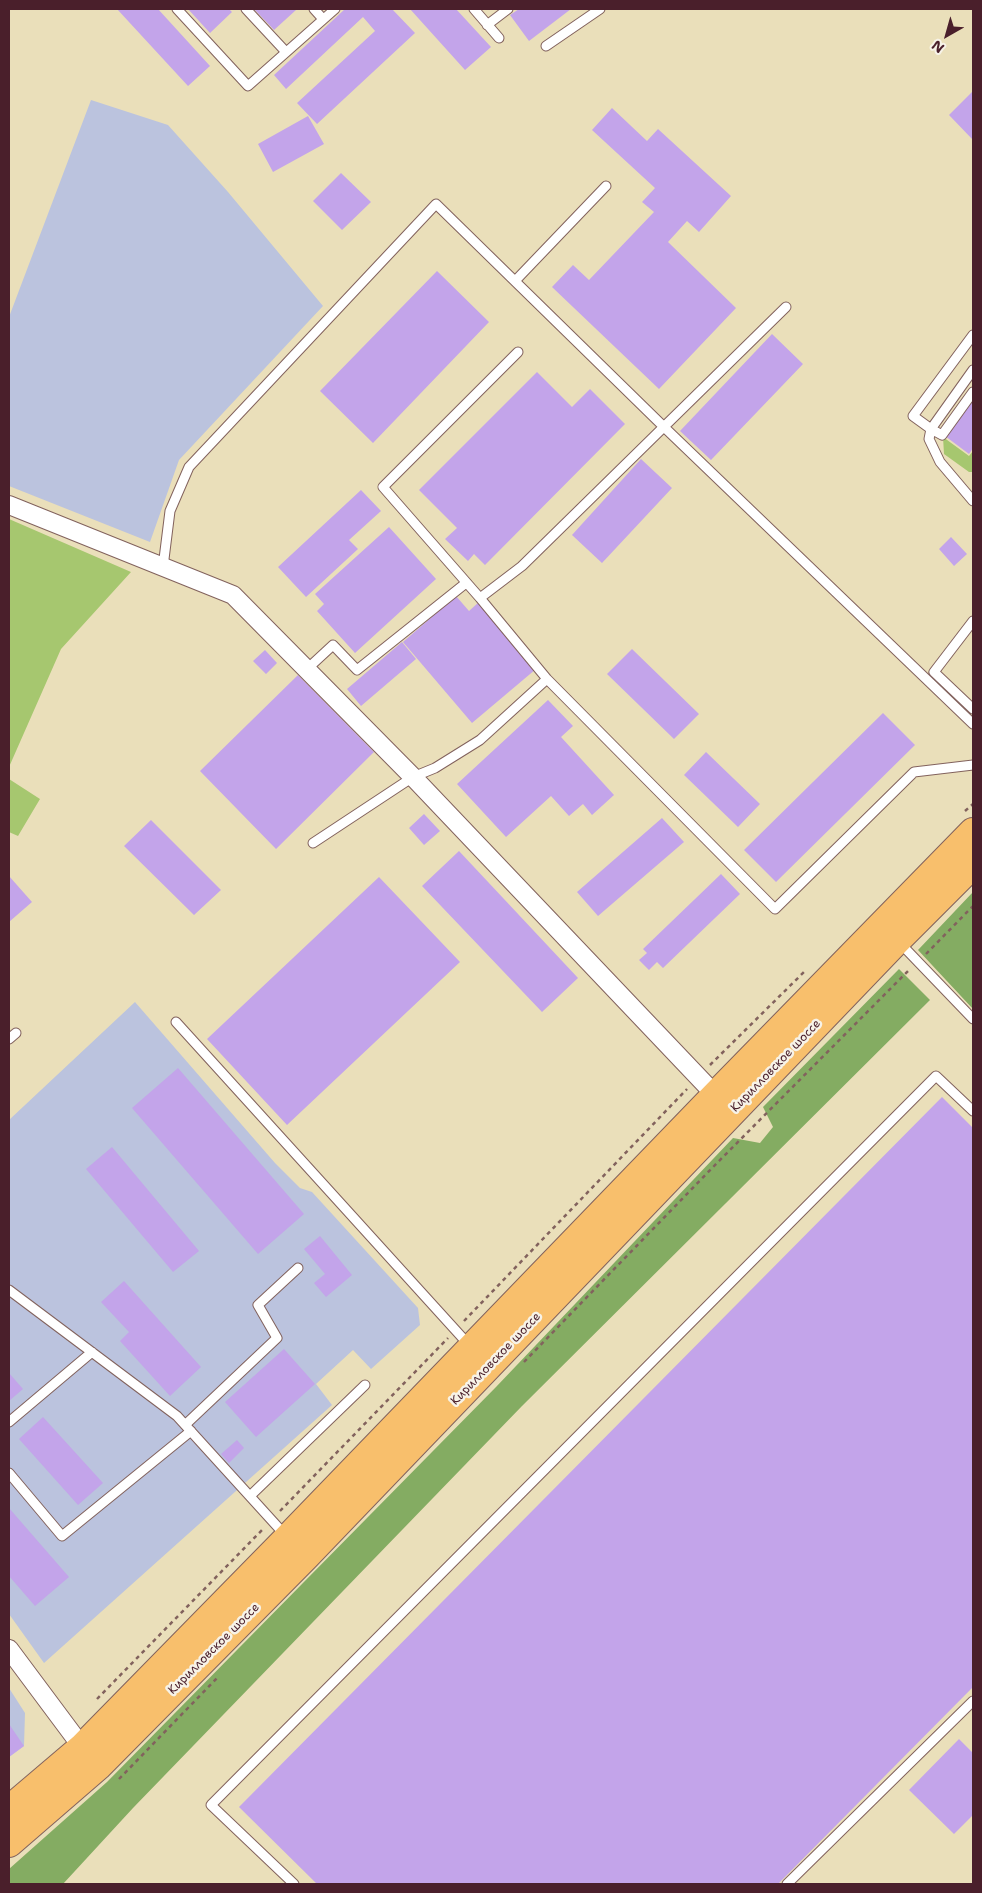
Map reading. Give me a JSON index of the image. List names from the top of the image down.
{
  "streets": {
    "main road": ["Кирилловское шоссе"]
  },
  "north": "bottom left"
}
